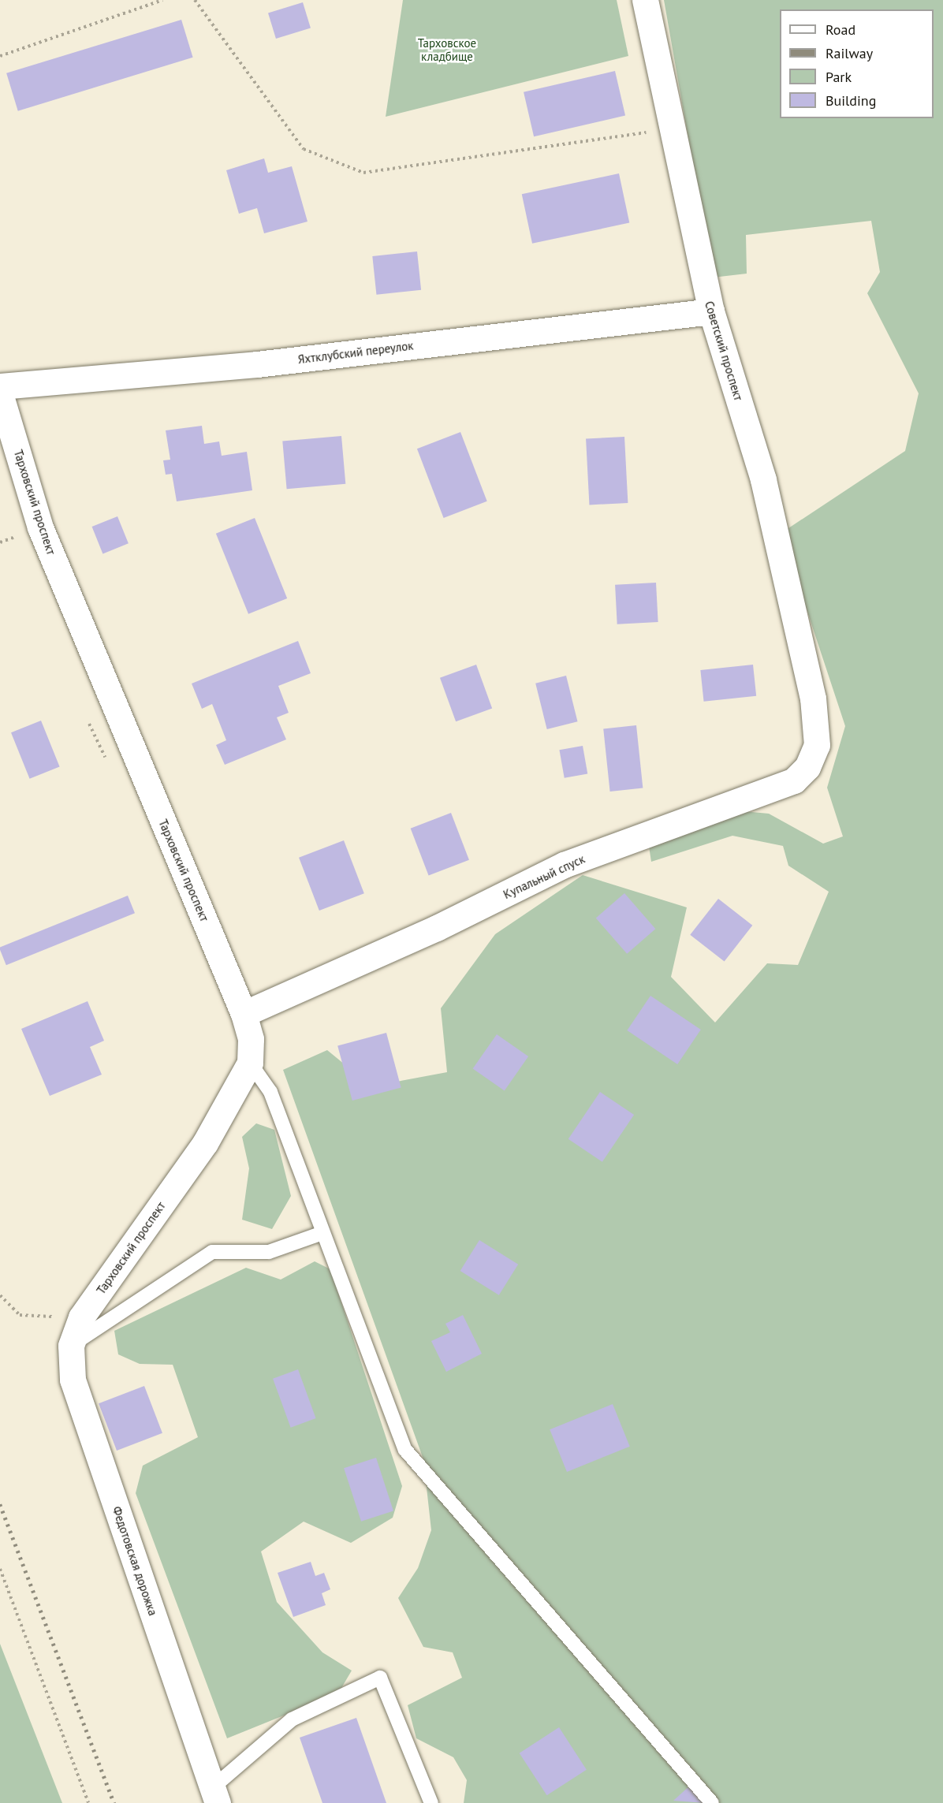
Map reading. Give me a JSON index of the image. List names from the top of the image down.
{
  "streets": {
    "street": [
      "Советский проспект",
      "Яхтклубский переулок",
      "Тарховский проспект",
      "Купальный спуск",
      "Федотовская дорожка"
    ]
  },
  "crossings": [
    ["Советский проспект", "Яхтклубский переулок"],
    ["Советский проспект", "Купальный спуск"],
    ["Тарховский проспект", "Купальный спуск"],
    ["Тарховский проспект", "Федотовская дорожка"]
  ],
  "parks": ["Тарховское кладбище"],
  "legend": [
    "Road",
    "Railway",
    "Park",
    "Building"
  ]
}
